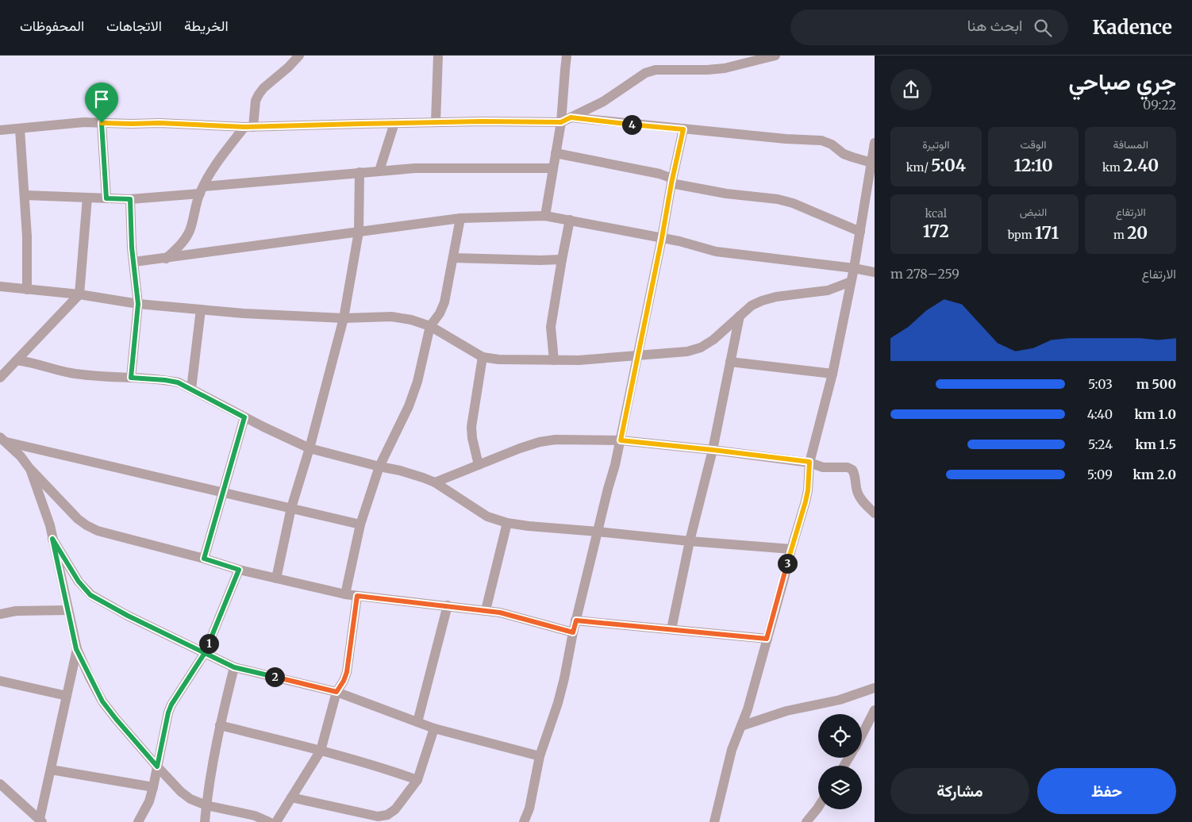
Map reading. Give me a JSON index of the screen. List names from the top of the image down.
{
  "page": {
    "header": "Kadence",
    "search": "ابحث هنا",
    "nav": ["الخريطة", "الاتجاهات", "المحفوظات"],
    "heading": ["جري صباحي", "09:22"],
    "pins": [
      "4",
      "3",
      "1",
      "2"
    ],
    "stats": [
      ["المسافة", "2.40 km"],
      ["الوقت", "12:10"],
      ["الوتيرة", "5:04 /km"],
      ["الارتفاع", "20 m"],
      ["النبض", "171 bpm"],
      ["kcal", "172"]
    ],
    "chart": ["الارتفاع", "259–278 m"],
    "list": [
      {
        "name": "500 m",
        "note": "5:03"
      },
      {
        "name": "1.0 km",
        "note": "4:40"
      },
      {
        "name": "1.5 km",
        "note": "5:24"
      },
      {
        "name": "2.0 km",
        "note": "5:09"
      }
    ],
    "buttons": ["حفظ", "مشاركة"]
  }
}
